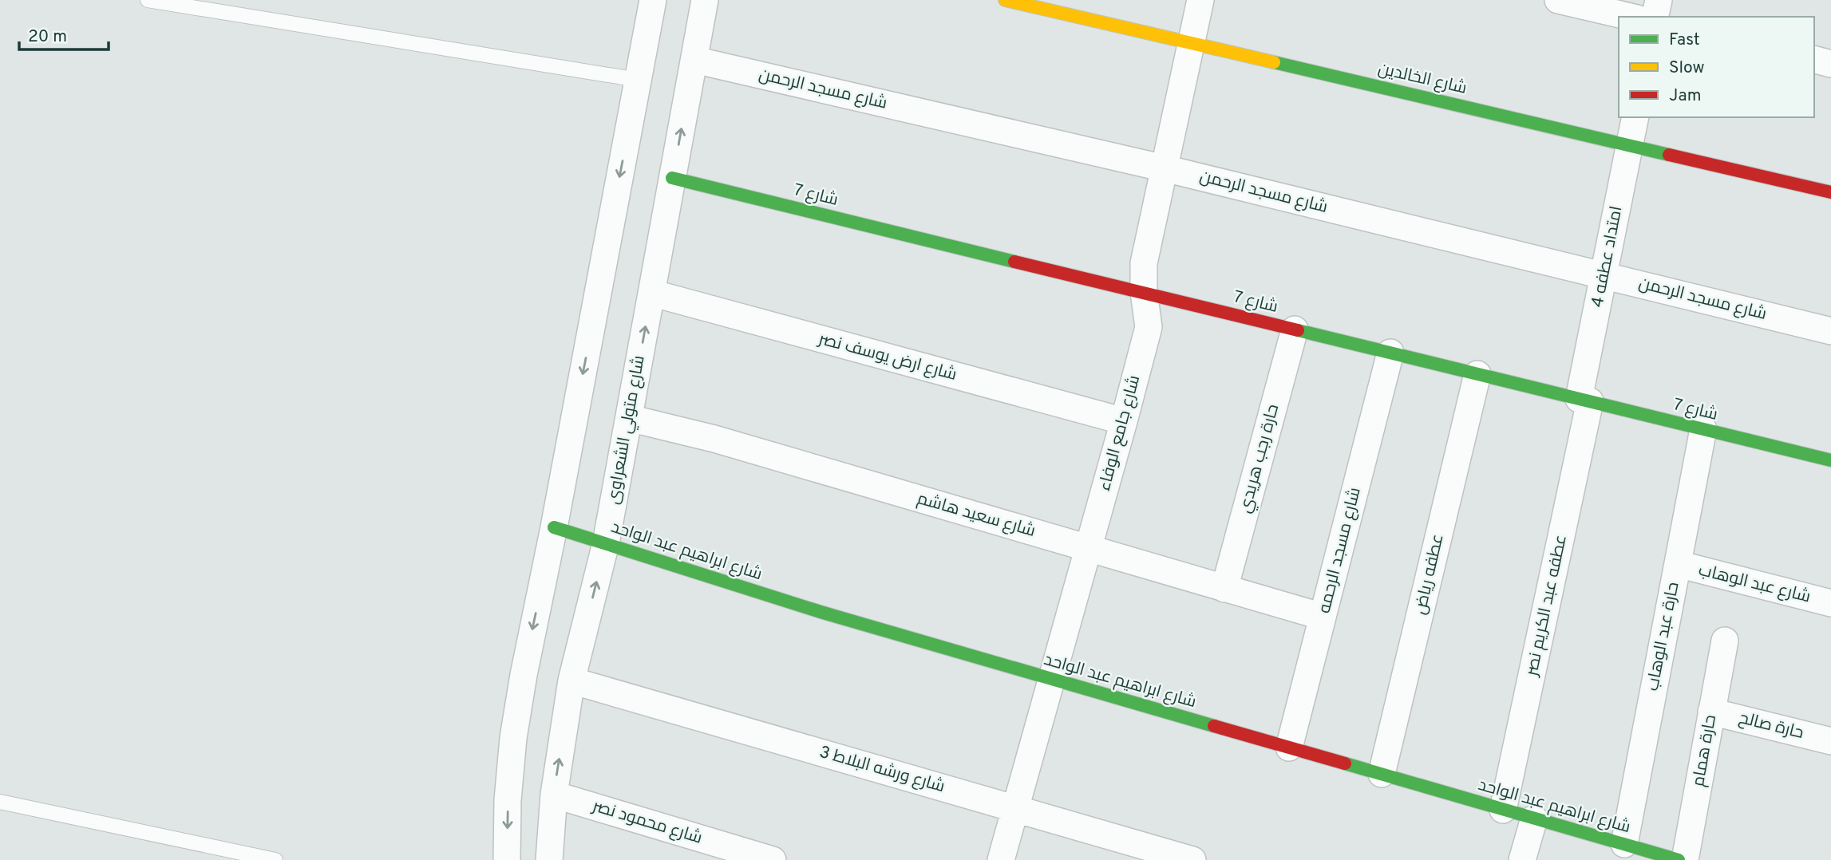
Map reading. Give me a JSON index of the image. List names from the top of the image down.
{
  "streets": {
    "street": [
      "شارع الخالدين",
      "شارع مسجد الرحمن",
      "شارع 7",
      "امتداد عطفه 4",
      "شارع ارض يوسف نصر",
      "شارع متولي الشعراوى",
      "شارع جامع الوفاء",
      "حارة رجب هريدي",
      "شارع سعيد هاشم",
      "شارع مسجد الرحمه",
      "شارع ابراهيم عبد الواحد",
      "عطفه رياض",
      "شارع عبد الوهاب",
      "عطفه عبد الكريم نصر",
      "حارة عبد الوهاب",
      "حارة صالح",
      "حارة همام",
      "شارع ورشه البلاط 3",
      "شارع محمود نصر"
    ]
  },
  "crossings": [
    ["شارع الخالدين", "امتداد عطفه 4"],
    ["شارع الخالدين", "شارع جامع الوفاء"],
    ["شارع مسجد الرحمن", "امتداد عطفه 4"],
    ["شارع مسجد الرحمن", "شارع متولي الشعراوى"],
    ["شارع مسجد الرحمن", "شارع جامع الوفاء"],
    ["شارع 7", "امتداد عطفه 4"],
    ["شارع 7", "شارع متولي الشعراوى"],
    ["شارع 7", "شارع جامع الوفاء"],
    ["شارع 7", "حارة رجب هريدي"],
    ["شارع 7", "شارع مسجد الرحمه"],
    ["شارع 7", "عطفه رياض"],
    ["شارع 7", "عطفه عبد الكريم نصر"],
    ["شارع 7", "حارة عبد الوهاب"],
    ["امتداد عطفه 4", "عطفه عبد الكريم نصر"],
    ["شارع ارض يوسف نصر", "شارع متولي الشعراوى"],
    ["شارع ارض يوسف نصر", "شارع جامع الوفاء"],
    ["شارع متولي الشعراوى", "شارع سعيد هاشم"],
    ["شارع متولي الشعراوى", "شارع ابراهيم عبد الواحد"],
    ["شارع متولي الشعراوى", "شارع ورشه البلاط 3"],
    ["شارع متولي الشعراوى", "شارع محمود نصر"],
    ["شارع جامع الوفاء", "شارع سعيد هاشم"],
    ["شارع جامع الوفاء", "شارع ابراهيم عبد الواحد"],
    ["شارع جامع الوفاء", "شارع ورشه البلاط 3"],
    ["حارة رجب هريدي", "شارع سعيد هاشم"],
    ["شارع سعيد هاشم", "شارع مسجد الرحمه"],
    ["شارع مسجد الرحمه", "شارع ابراهيم عبد الواحد"],
    ["شارع ابراهيم عبد الواحد", "عطفه رياض"],
    ["شارع ابراهيم عبد الواحد", "عطفه عبد الكريم نصر"],
    ["شارع ابراهيم عبد الواحد", "حارة عبد الوهاب"],
    ["شارع عبد الوهاب", "حارة عبد الوهاب"],
    ["حارة صالح", "حارة همام"]
  ],
  "legend": ["Fast", "Slow", "Jam"],
  "scale_bar": "20 m"
}
